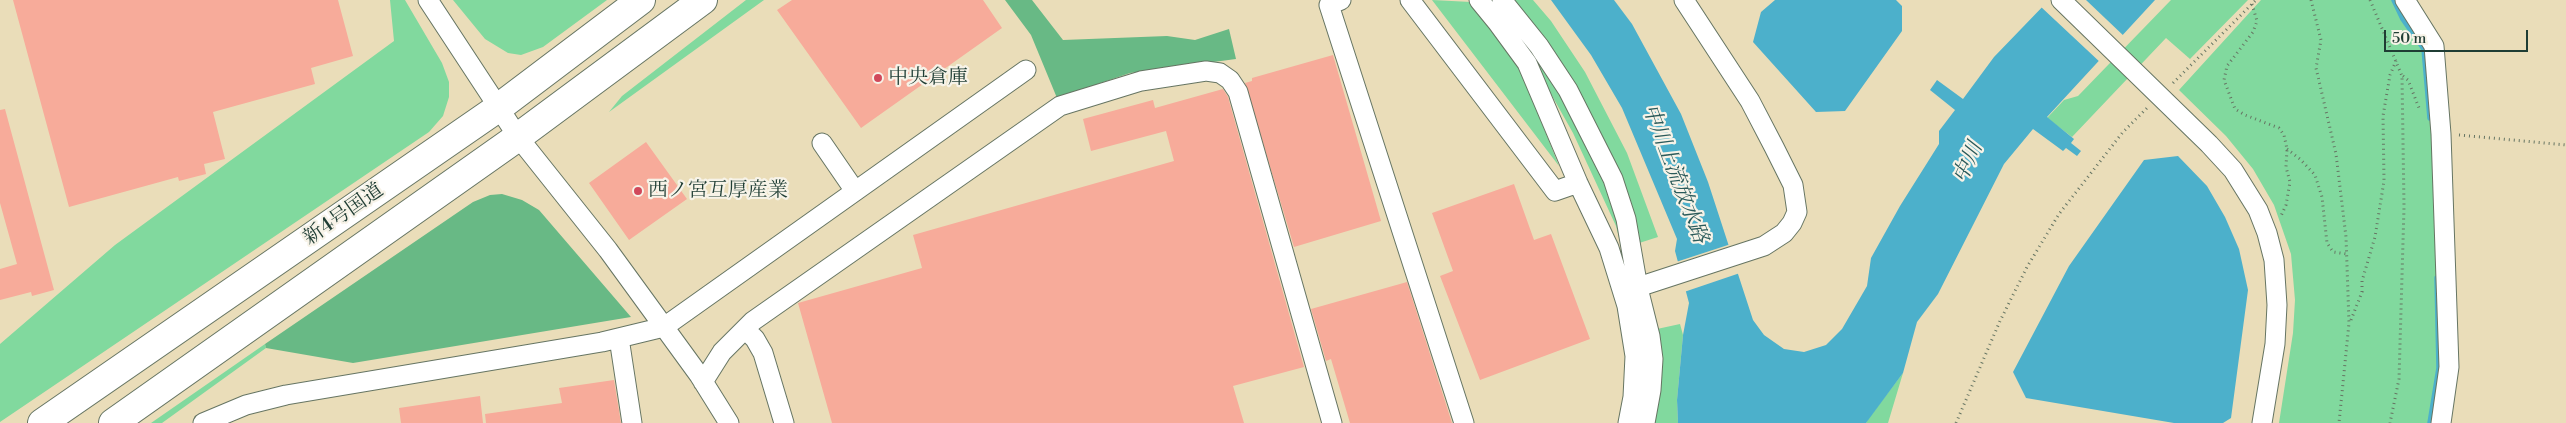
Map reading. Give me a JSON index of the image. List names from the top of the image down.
{
  "streets": {
    "highway": ["新4号国道"]
  },
  "water": ["中川", "中川上流放水路"],
  "places": ["中央倉庫", "西ノ宮互厚産業"],
  "scale_bar": "50 m"
}
